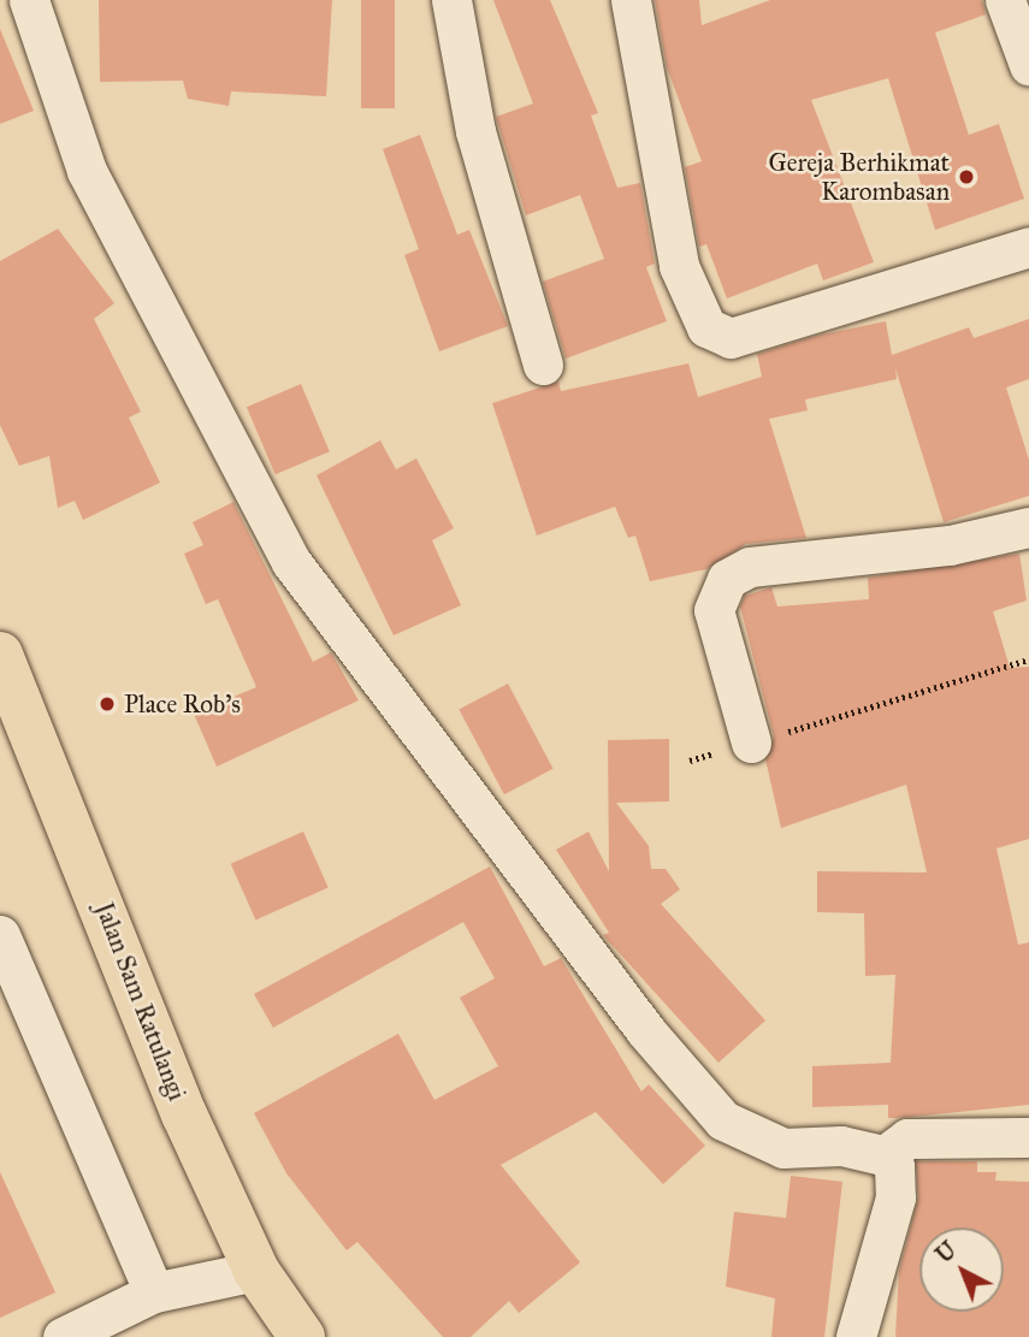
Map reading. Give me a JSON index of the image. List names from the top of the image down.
{
  "streets": {
    "highway": ["Jalan Sam Ratulangi"]
  },
  "places": ["Gereja Berhikmat Karombasan", "Place Rob's"],
  "north": "top left"
}
